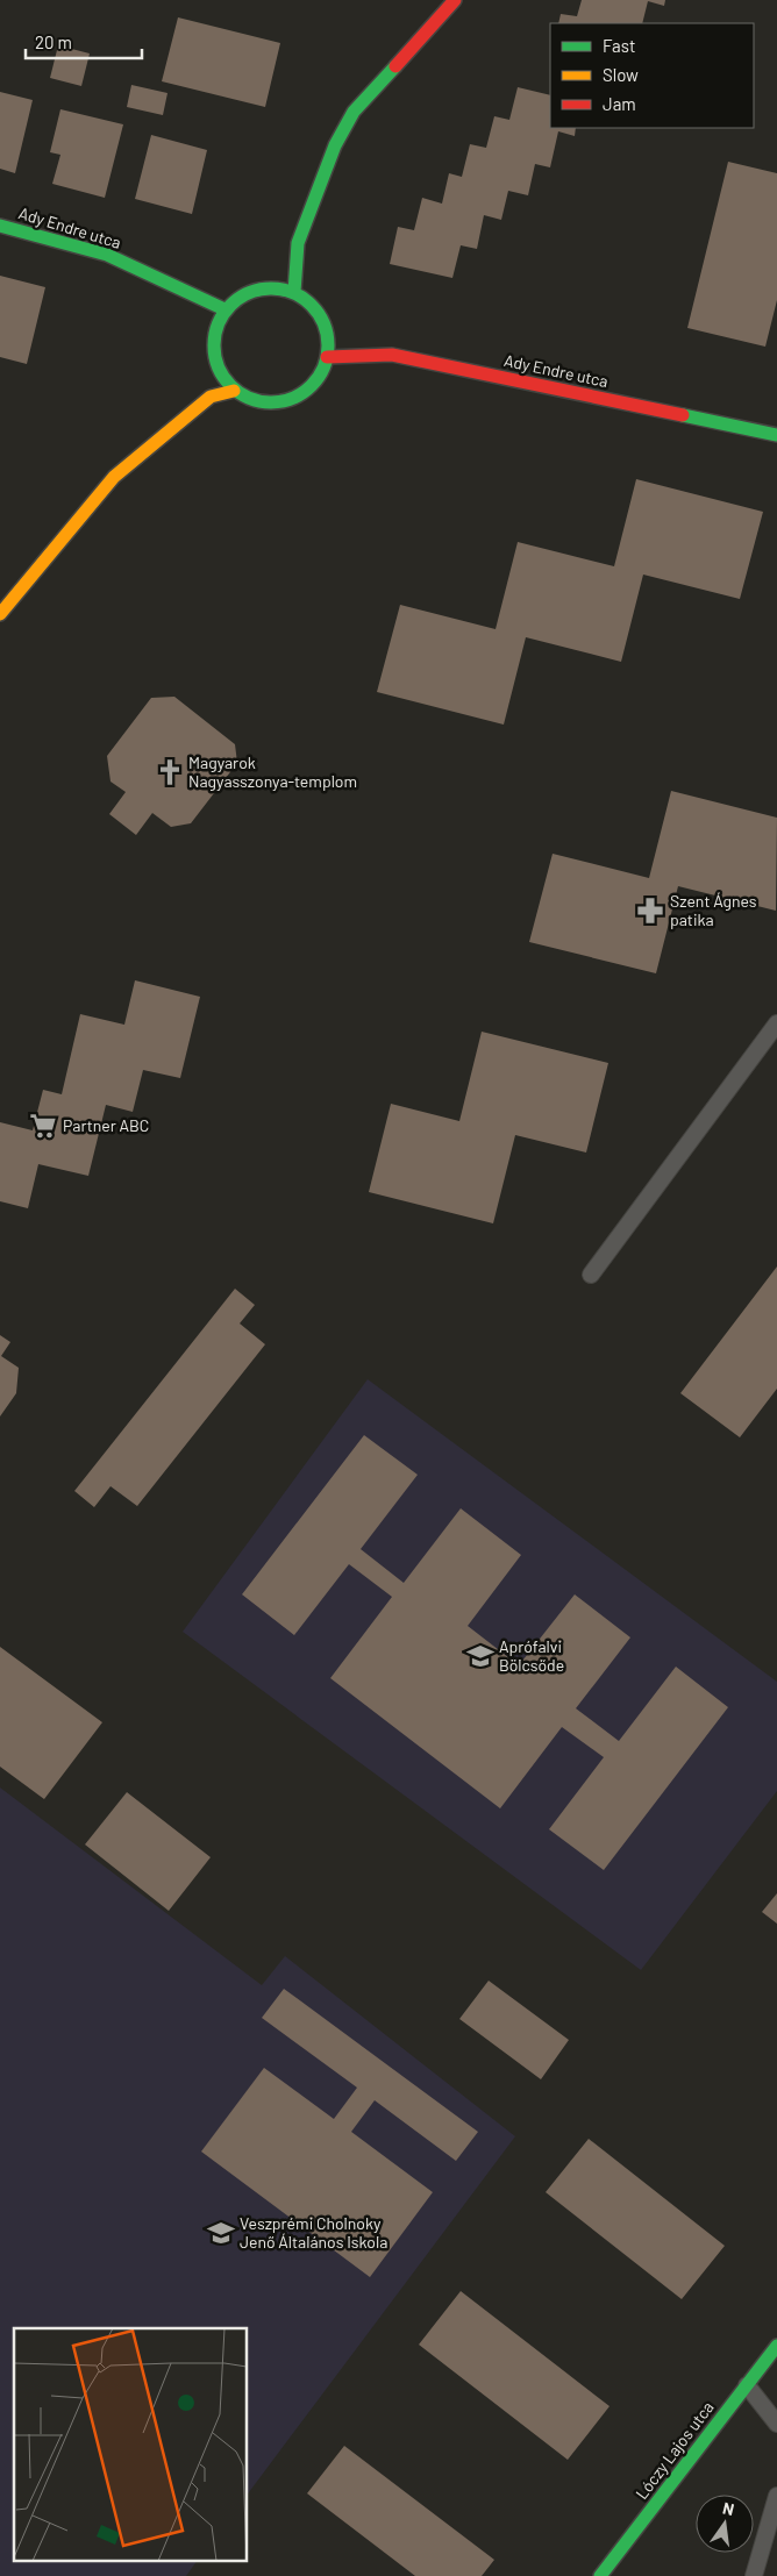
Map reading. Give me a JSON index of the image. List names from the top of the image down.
{
  "streets": {
    "street": ["Ady Endre utca", "Lóczy Lajos utca"]
  },
  "places": {
    "church": ["Magyarok Nagyasszonya-templom"],
    "pharmacy": ["Szent Ágnes patika"],
    "supermarket": ["Partner ABC"],
    "school or university": ["Aprófalvi Bölcsőde", "Veszprémi Cholnoky Jenő Általános Iskola"]
  },
  "legend": ["Fast", "Slow", "Jam"],
  "scale_bar": "20 m",
  "north": "top"
}
